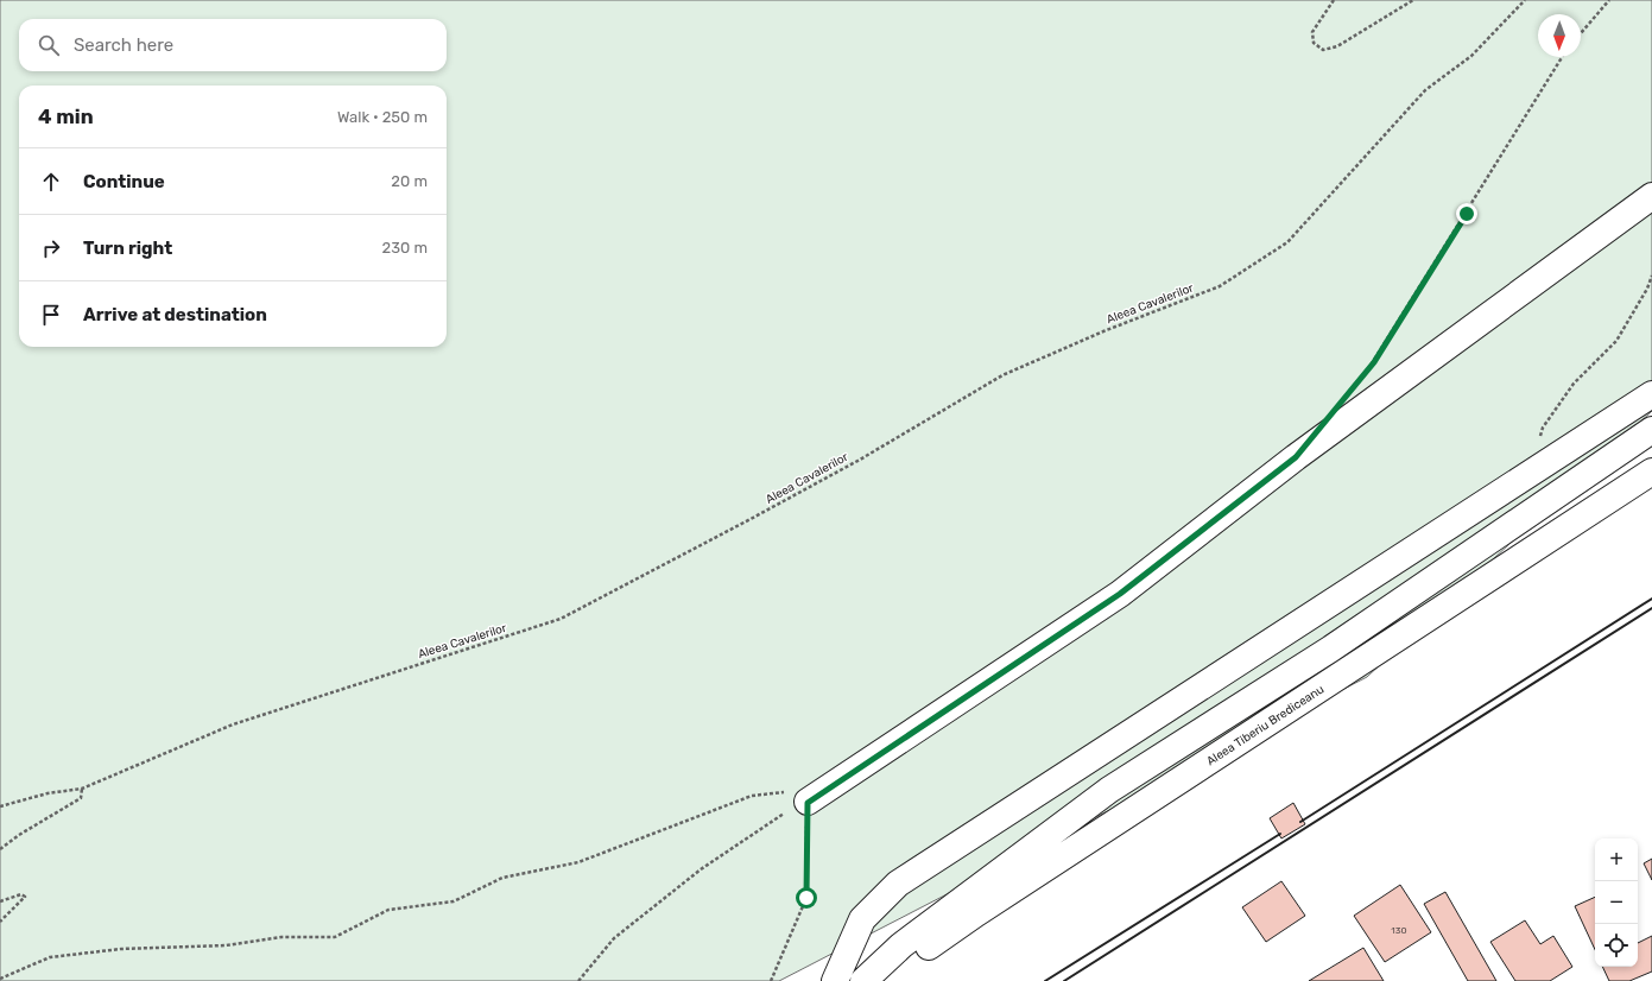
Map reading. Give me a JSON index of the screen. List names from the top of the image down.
{
  "streets": {
    "street": ["Aleea Tiberiu Brediceanu"],
    "path": ["Aleea Cavalerilor"]
  },
  "house_numbers": ["130"],
  "north": "bottom",
  "page": {
    "search": "Search here",
    "heading": ["4 min", "Walk · 250 m"],
    "list": [
      ["Continue", "20 m"],
      ["Turn right", "230 m"],
      "Arrive at destination"
    ],
    "map_buttons": ["+", "−"]
  }
}
